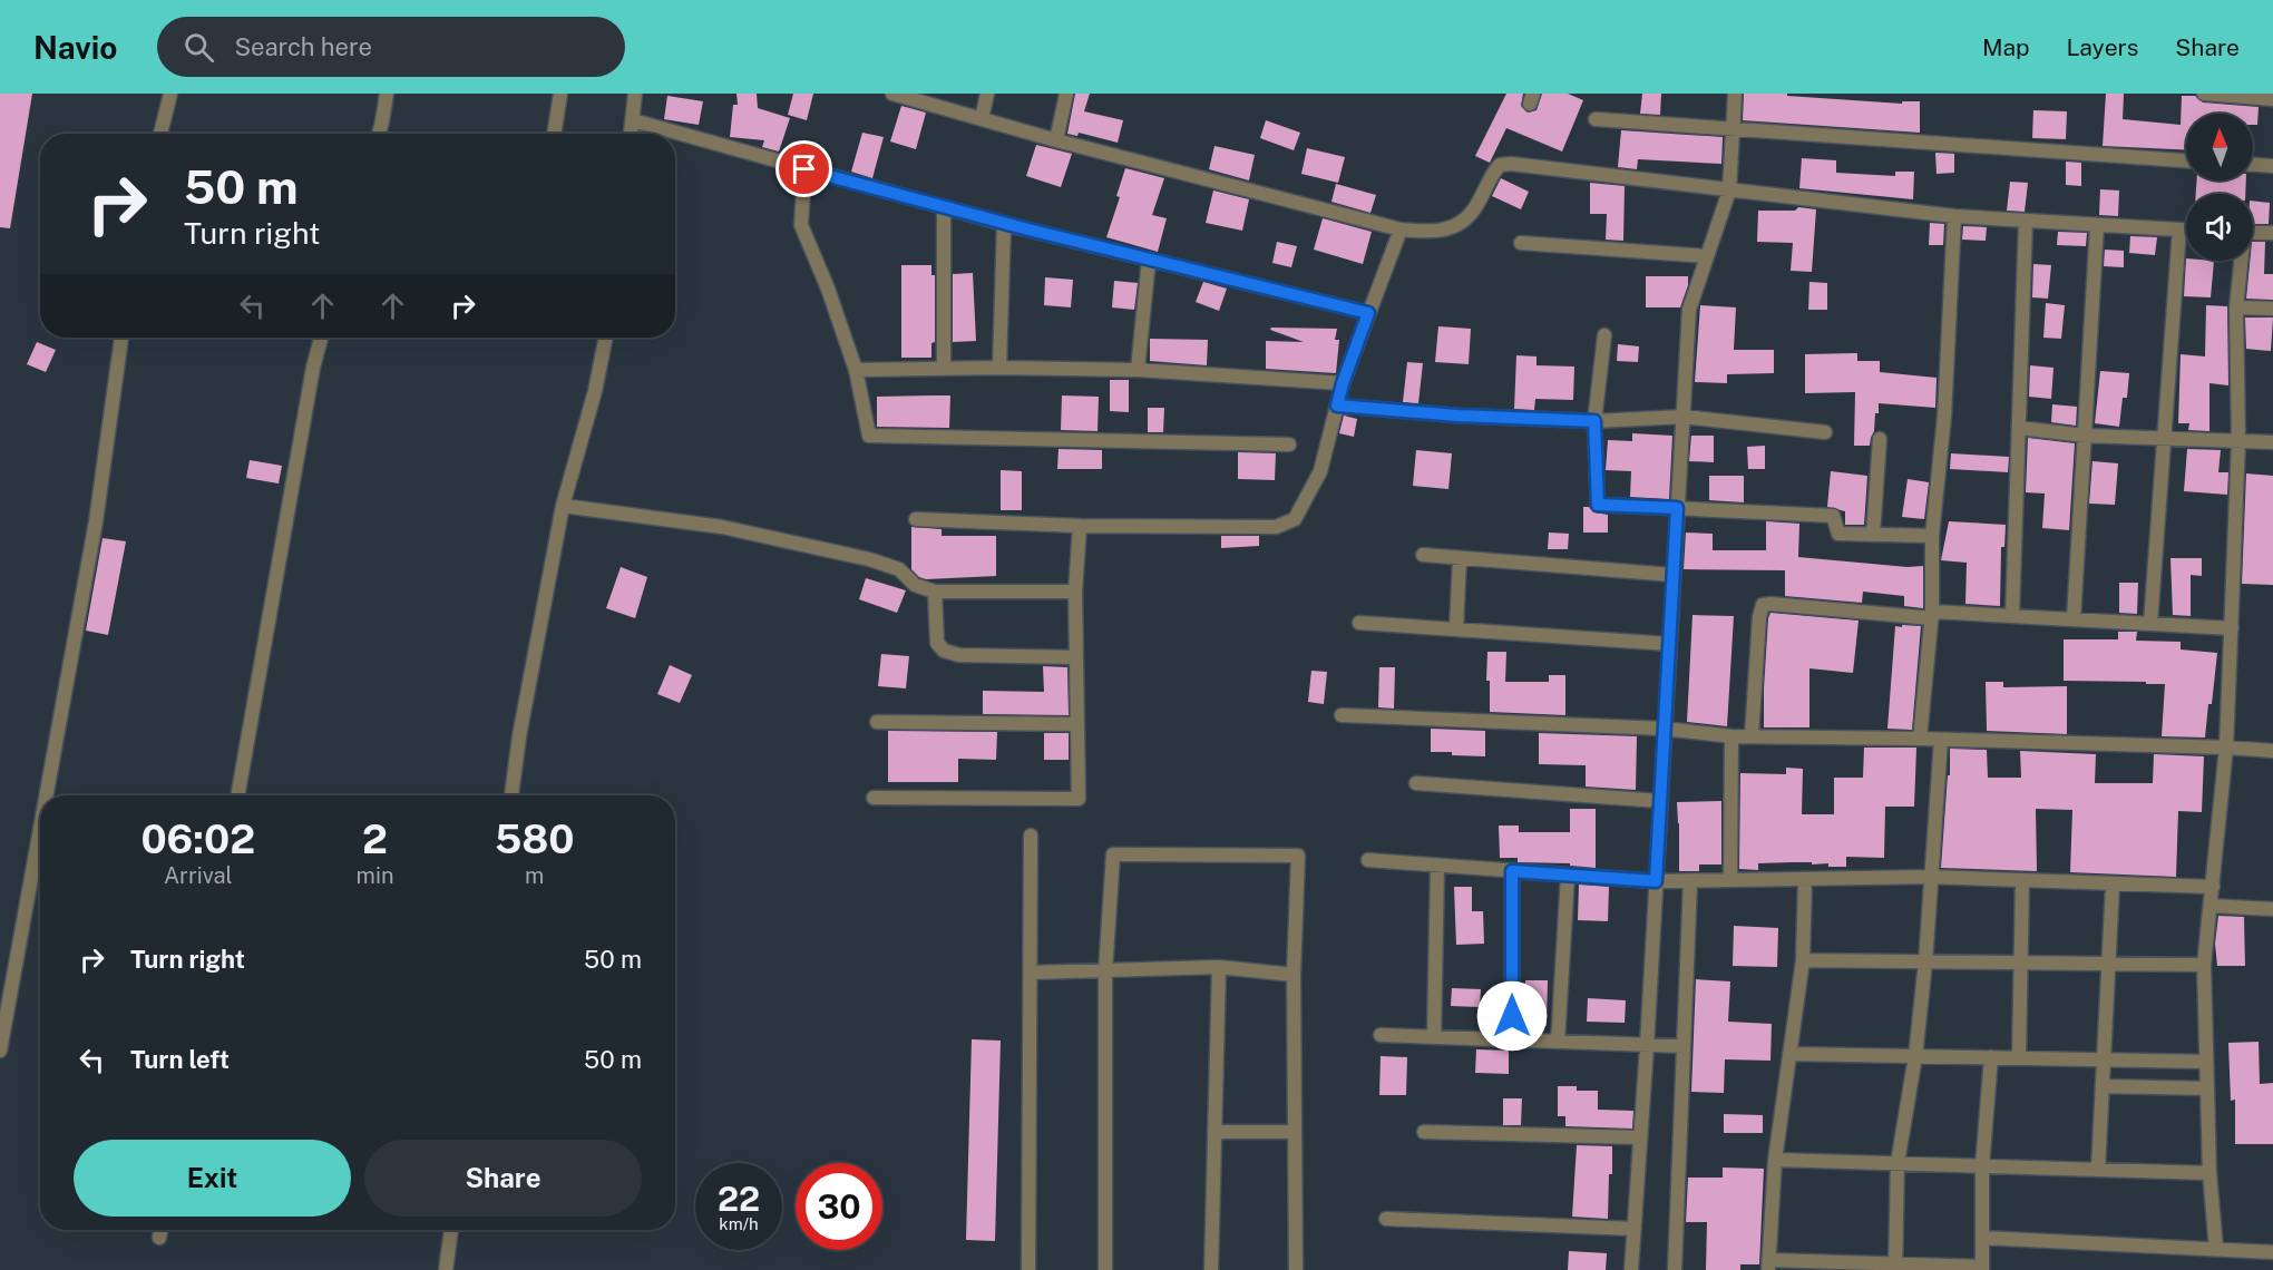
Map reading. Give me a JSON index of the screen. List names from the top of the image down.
{
  "north": "top",
  "page": {
    "header": "Navio",
    "search": "Search here",
    "nav": ["Map", "Layers", "Share"],
    "turn": ["50 m", "Turn right"],
    "eta": [
      "06:02",
      "Arrival",
      "2",
      "min",
      "580",
      "m"
    ],
    "list": [
      {
        "name": "Turn right",
        "value": "50 m"
      },
      {
        "name": "Turn left",
        "value": "50 m"
      }
    ],
    "buttons": ["Exit", "Share"],
    "speed": "22 km/h",
    "limit": "30"
  }
}
